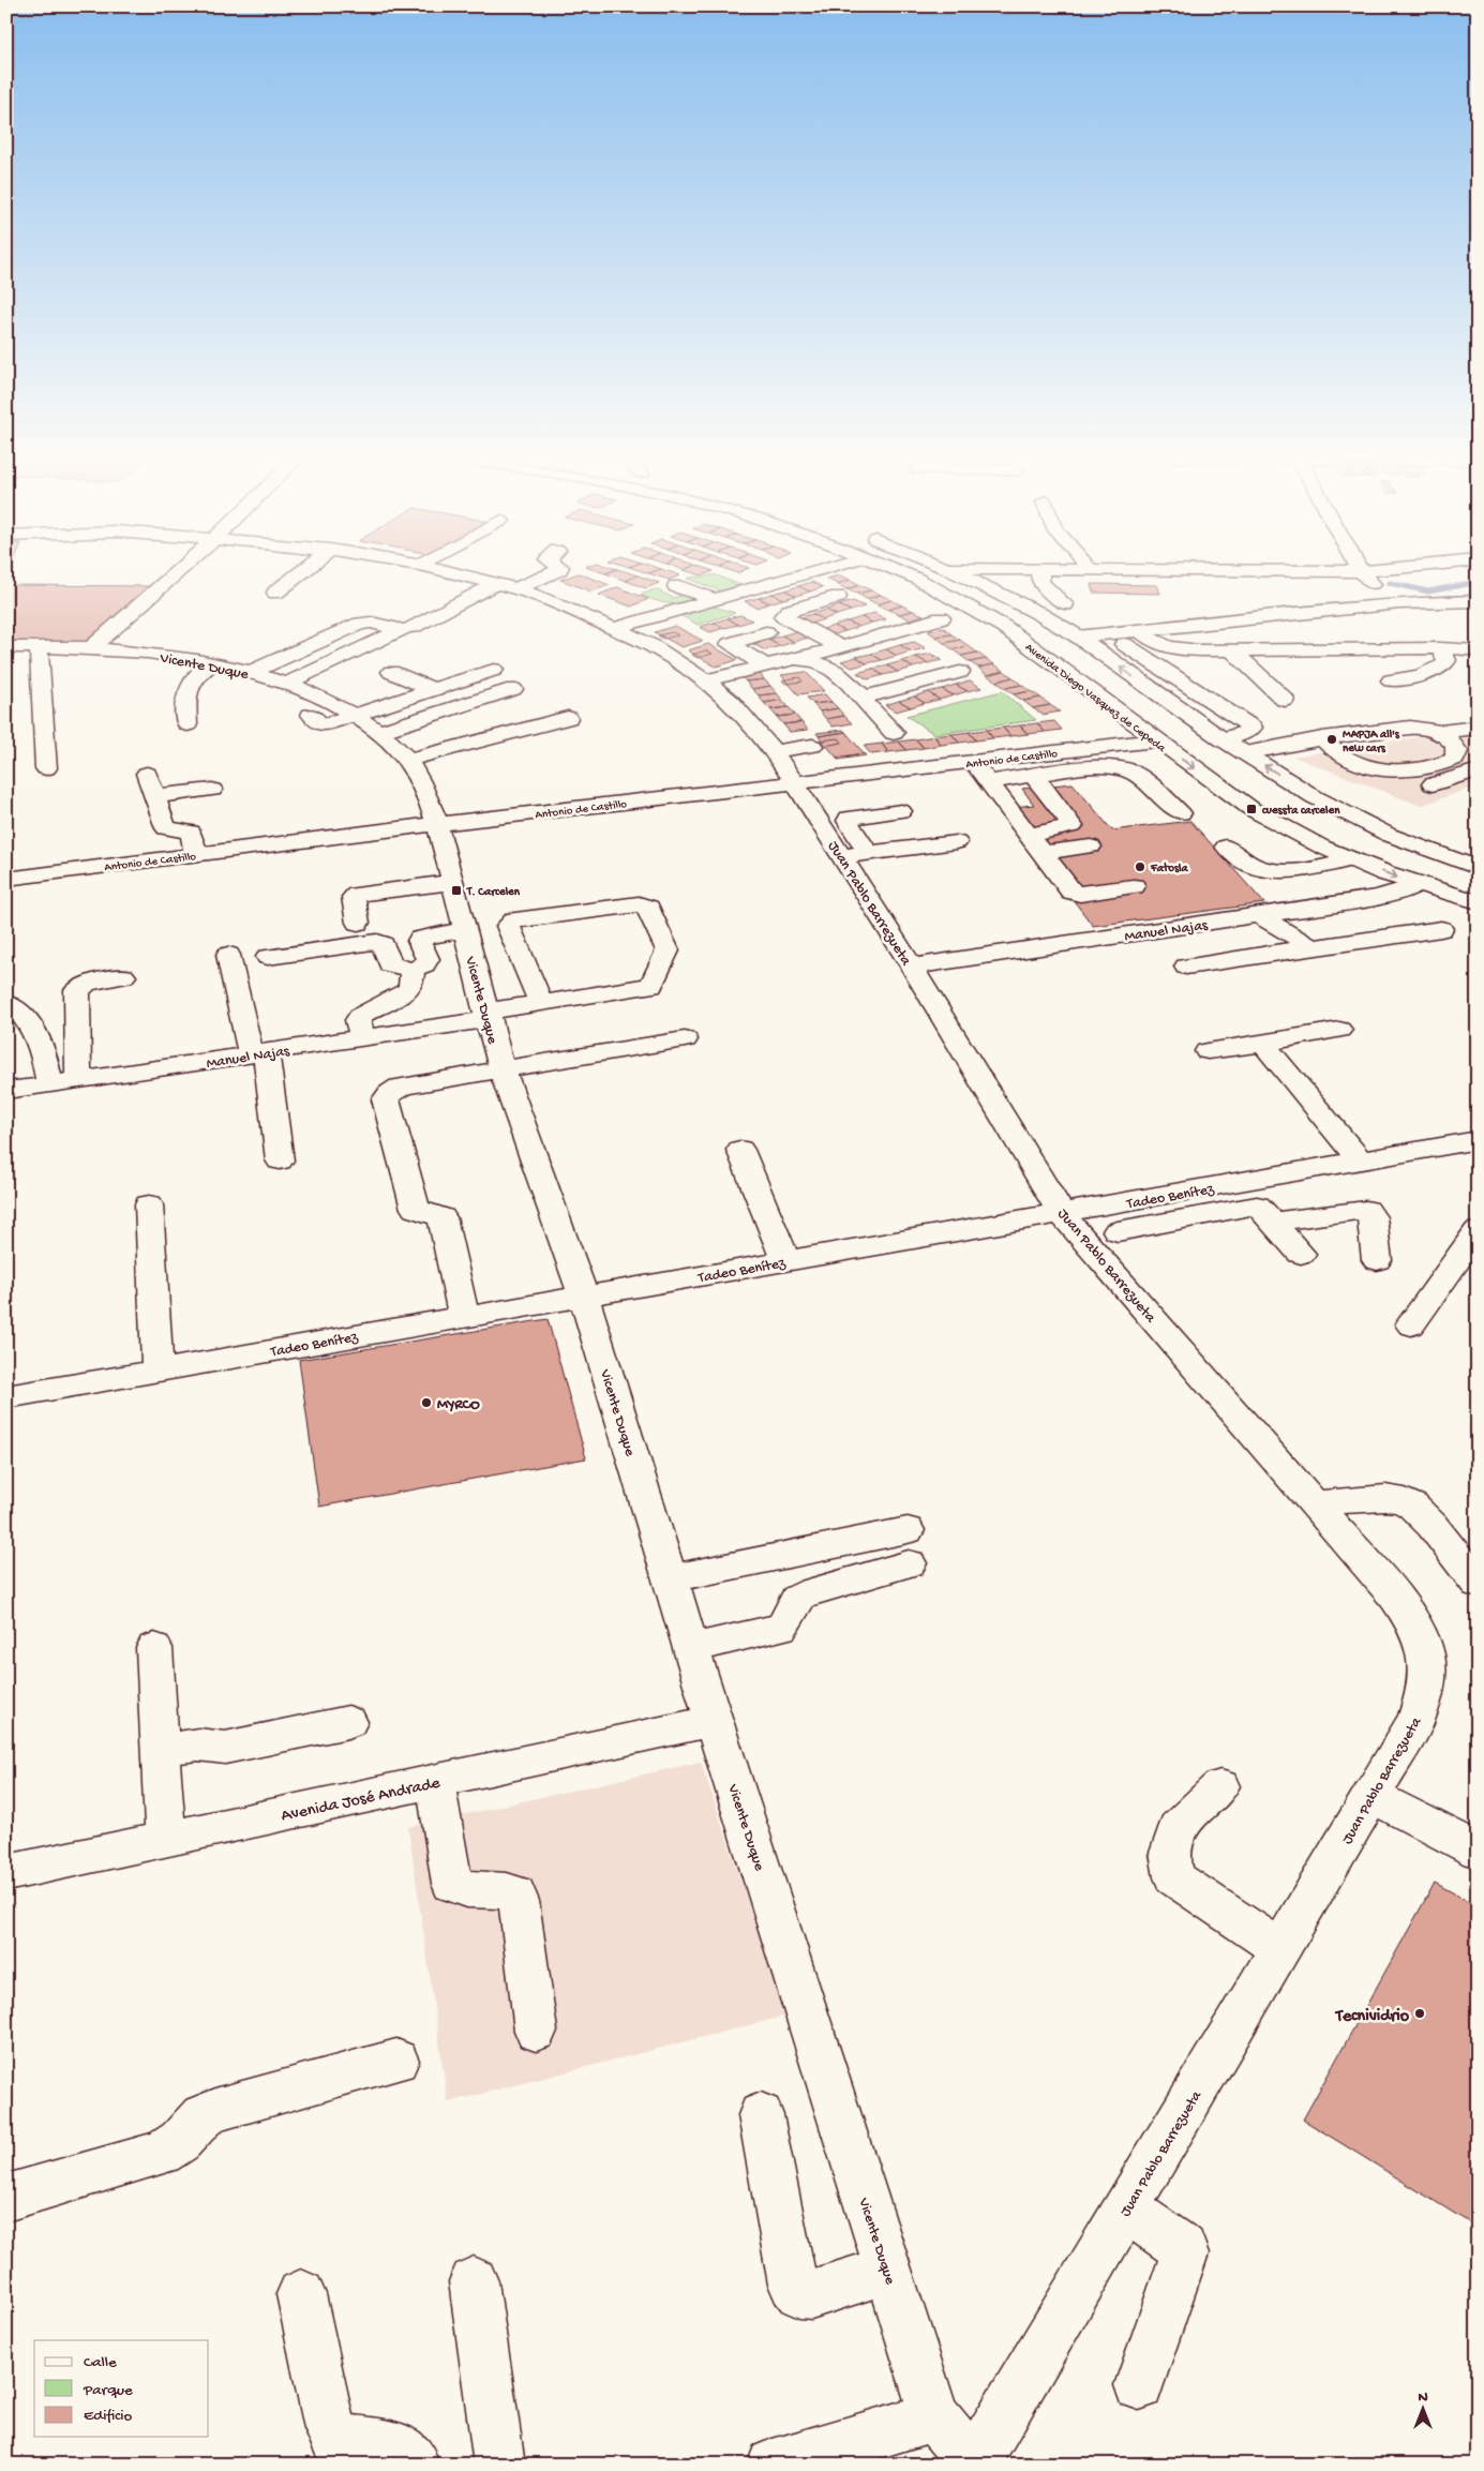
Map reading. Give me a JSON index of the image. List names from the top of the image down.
{
  "streets": {
    "street": [
      "Vicente Duque",
      "Avenida Diego Vasquez de Cepeda",
      "Antonio de Castillo",
      "Juan Pablo Barrezueta",
      "Manuel Najas",
      "Tadeo Benítez",
      "Avenida José Andrade"
    ]
  },
  "crossings": [
    ["Vicente Duque", "Antonio de Castillo"],
    ["Vicente Duque", "Juan Pablo Barrezueta"],
    ["Vicente Duque", "Manuel Najas"],
    ["Vicente Duque", "Tadeo Benítez"],
    ["Vicente Duque", "Avenida José Andrade"],
    ["Avenida Diego Vasquez de Cepeda", "Antonio de Castillo"],
    ["Avenida Diego Vasquez de Cepeda", "Manuel Najas"],
    ["Antonio de Castillo", "Juan Pablo Barrezueta"],
    ["Juan Pablo Barrezueta", "Manuel Najas"],
    ["Juan Pablo Barrezueta", "Tadeo Benítez"]
  ],
  "places": {
    "other": [
      "MAPJA all's new cars",
      "Fatosla",
      "MYRCO",
      "Tecnividrio"
    ],
    "transit": ["cuessta carcelen", "T. Carcelen"]
  },
  "legend": ["Calle", "Parque", "Edificio"],
  "north": "top"
}
